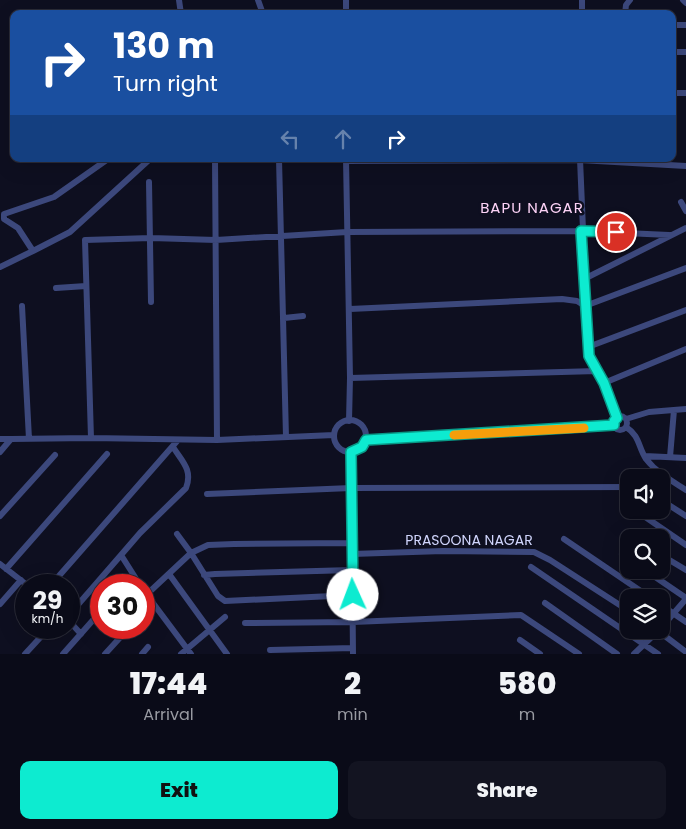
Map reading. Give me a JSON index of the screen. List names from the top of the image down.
{
  "streets": {
    "street": ["PRASOONA NAGAR"]
  },
  "districts": ["BAPU NAGAR"],
  "page": {
    "turn": ["130 m", "Turn right"],
    "speed": "29 km/h",
    "limit": "30",
    "eta": [
      "17:44",
      "Arrival",
      "2",
      "min",
      "580",
      "m"
    ],
    "buttons": ["Exit", "Share"]
  }
}
